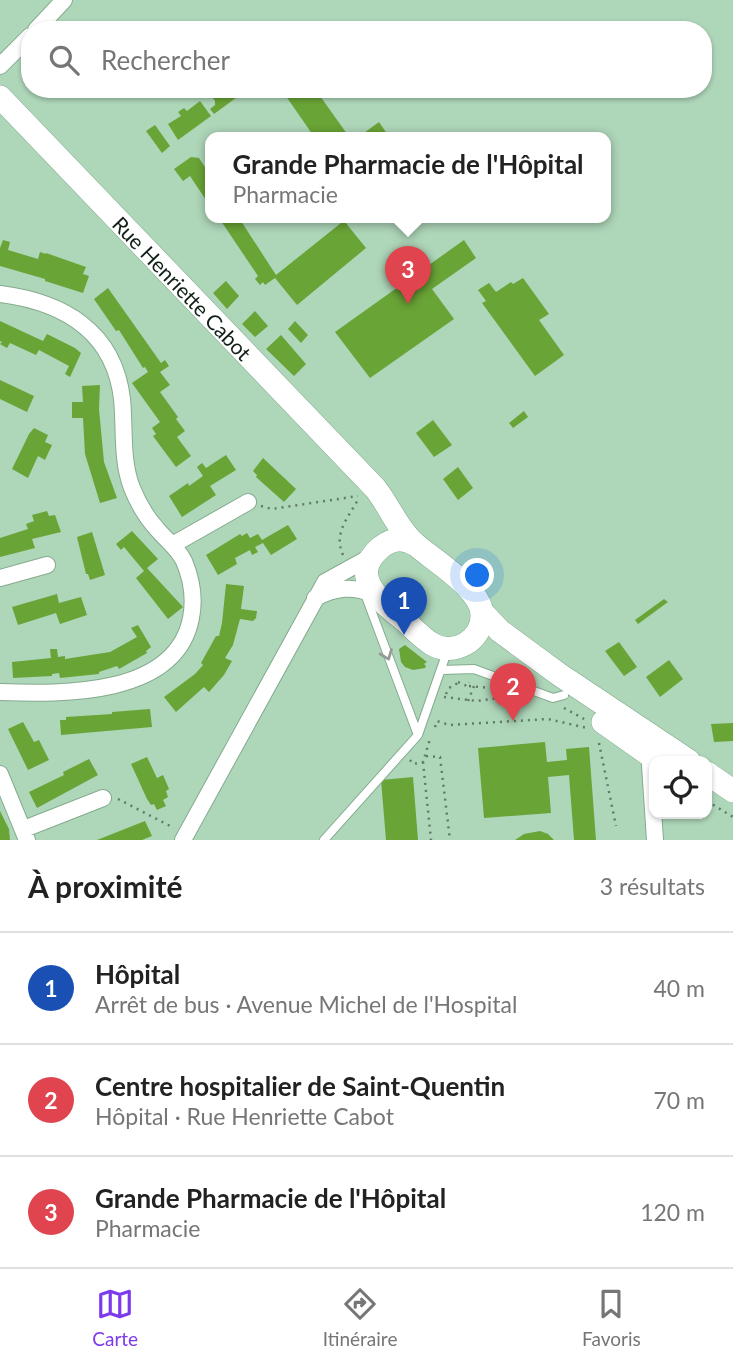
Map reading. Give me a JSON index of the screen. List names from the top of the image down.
{
  "streets": {
    "street": ["Rue Henriette Cabot"]
  },
  "page": {
    "search": "Rechercher",
    "popup": ["Grande Pharmacie de l'Hôpital", "Pharmacie"],
    "pins": ["3", "1", "2"],
    "heading": ["À proximité", "3 résultats"],
    "list": [
      {
        "mark": "1",
        "name": "Hôpital",
        "note": "Arrêt de bus · Avenue Michel de l'Hospital",
        "value": "40 m"
      },
      {
        "mark": "2",
        "name": "Centre hospitalier de Saint-Quentin",
        "note": "Hôpital · Rue Henriette Cabot",
        "value": "70 m"
      },
      {
        "mark": "3",
        "name": "Grande Pharmacie de l'Hôpital",
        "note": "Pharmacie",
        "value": "120 m"
      }
    ],
    "nav": ["Carte", "Itinéraire", "Favoris"]
  }
}
